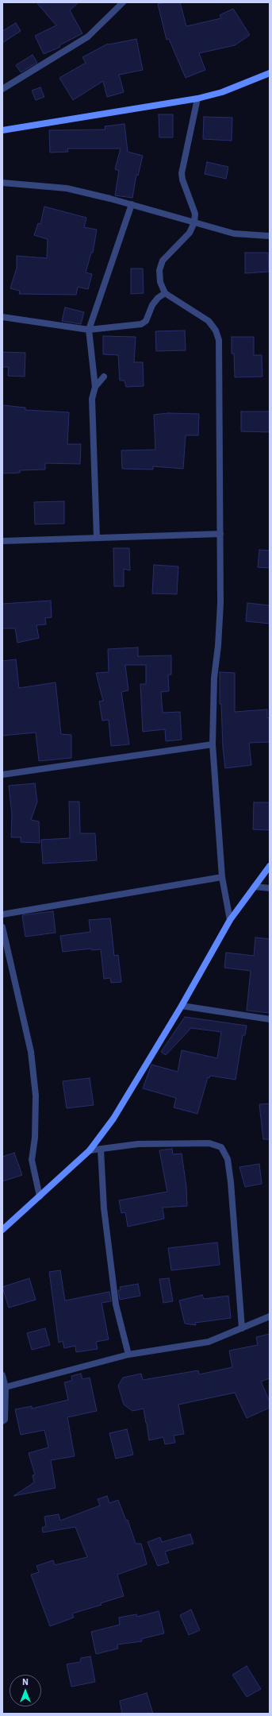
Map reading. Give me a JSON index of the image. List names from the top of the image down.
{
  "north": "top"
}
